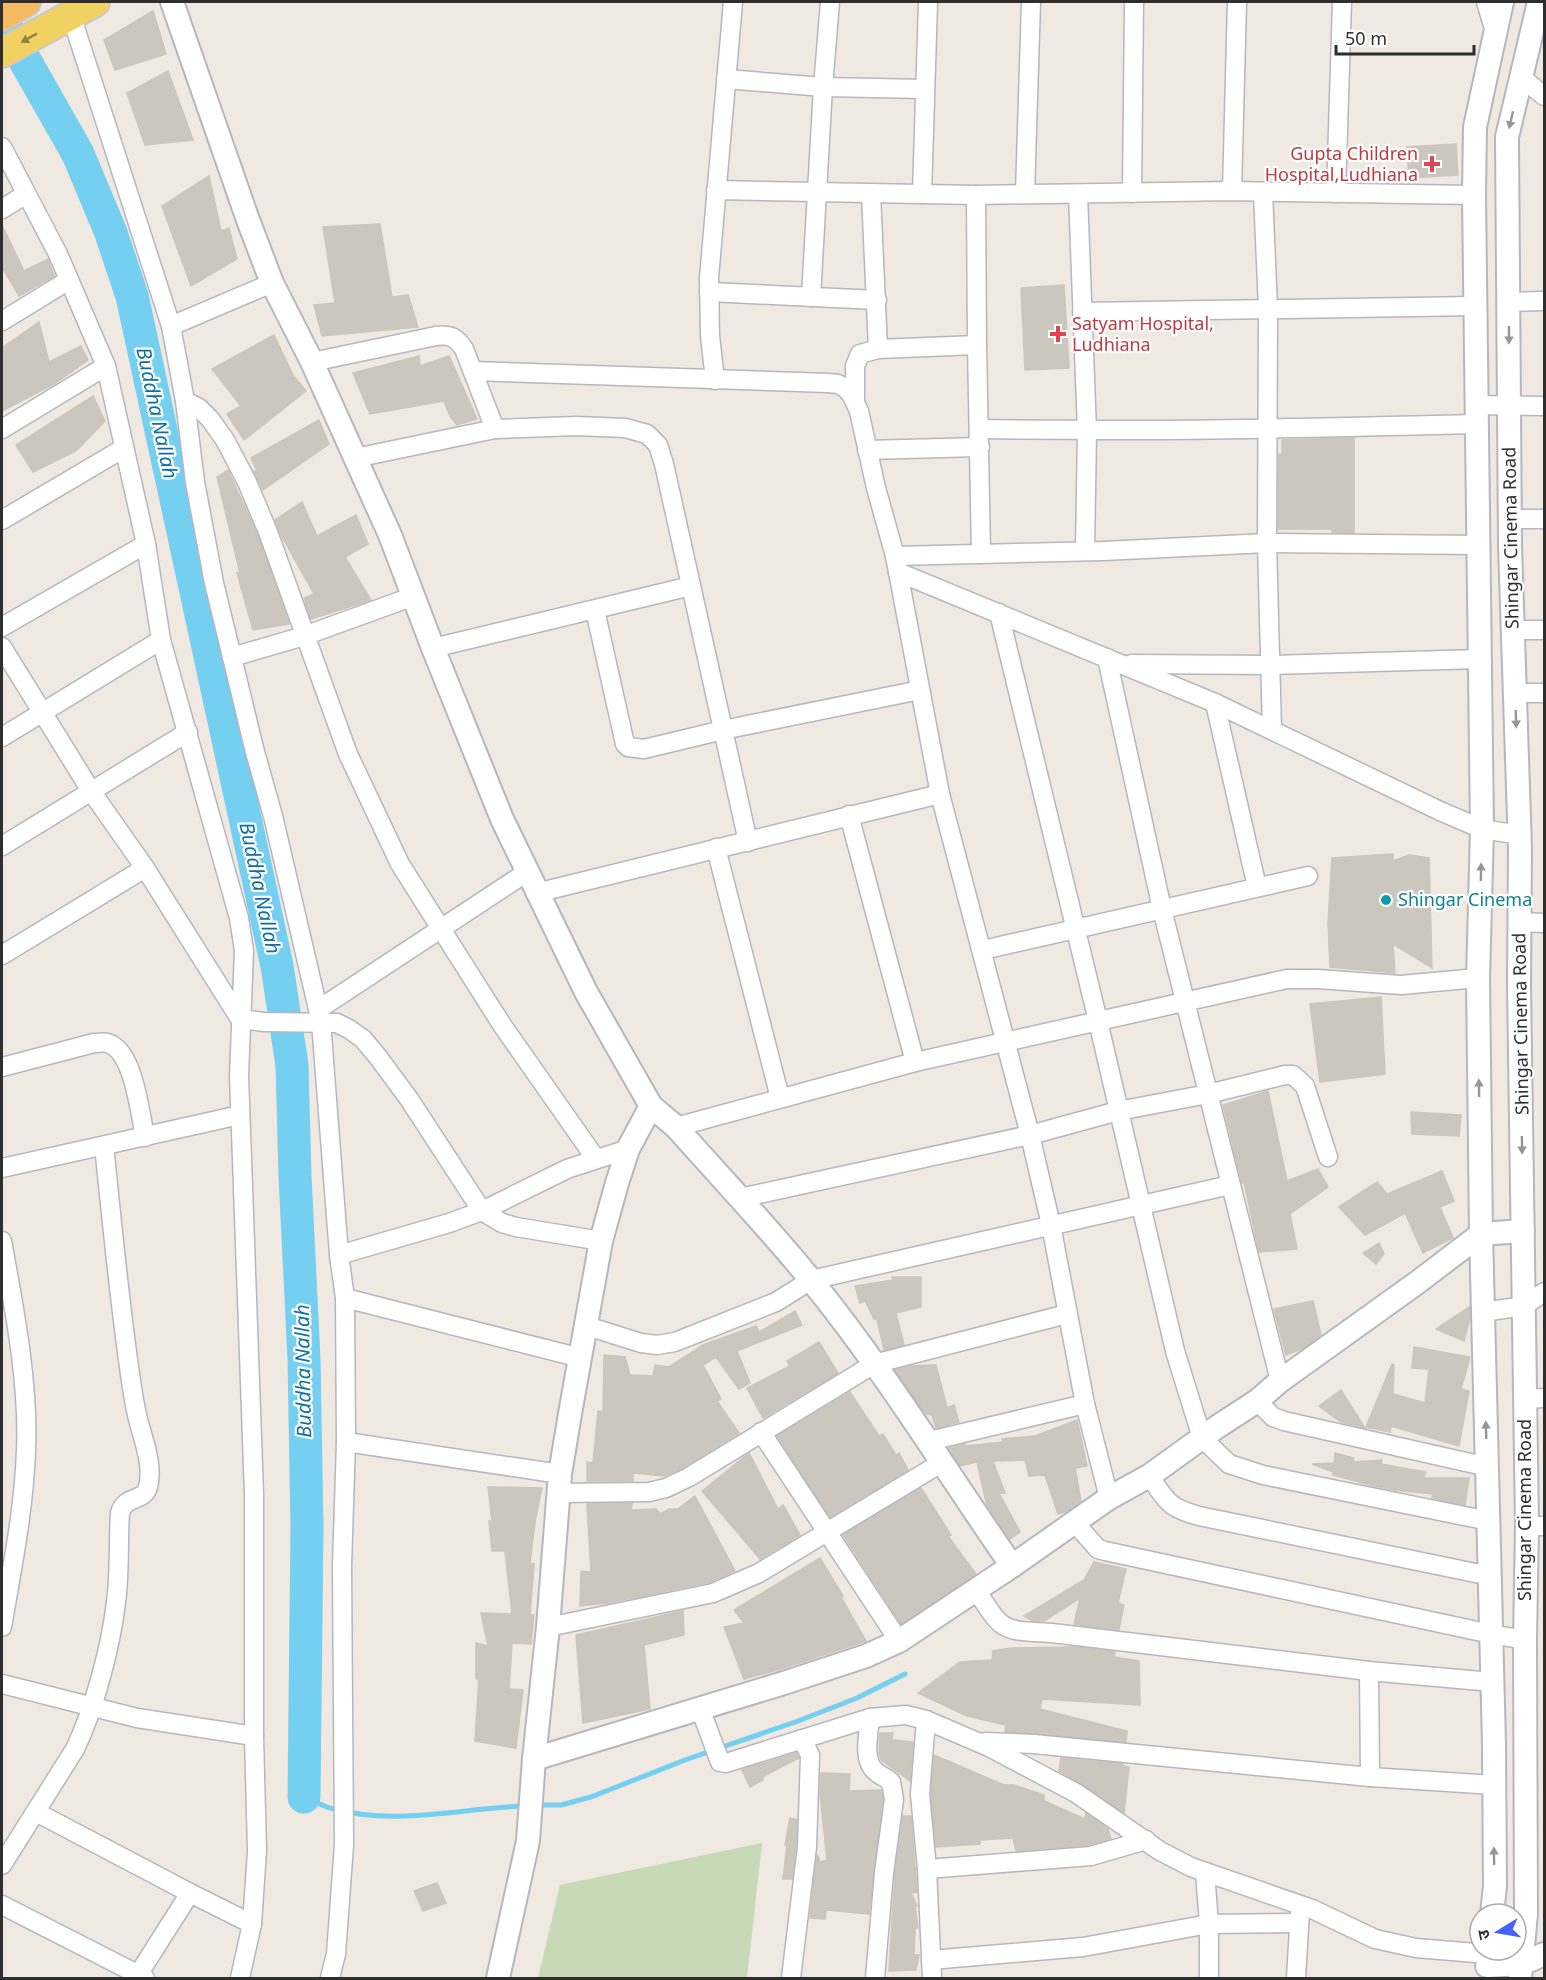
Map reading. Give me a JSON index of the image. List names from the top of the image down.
{
  "streets": {
    "street": ["Shingar Cinema Road"]
  },
  "water": ["Buddha Nallah"],
  "places": {
    "health": ["Gupta Children Hospital,Ludhiana", "Satyam Hospital, Ludhiana"],
    "other": ["Shingar Cinema"]
  },
  "scale_bar": "50 m",
  "north": "left"
}
